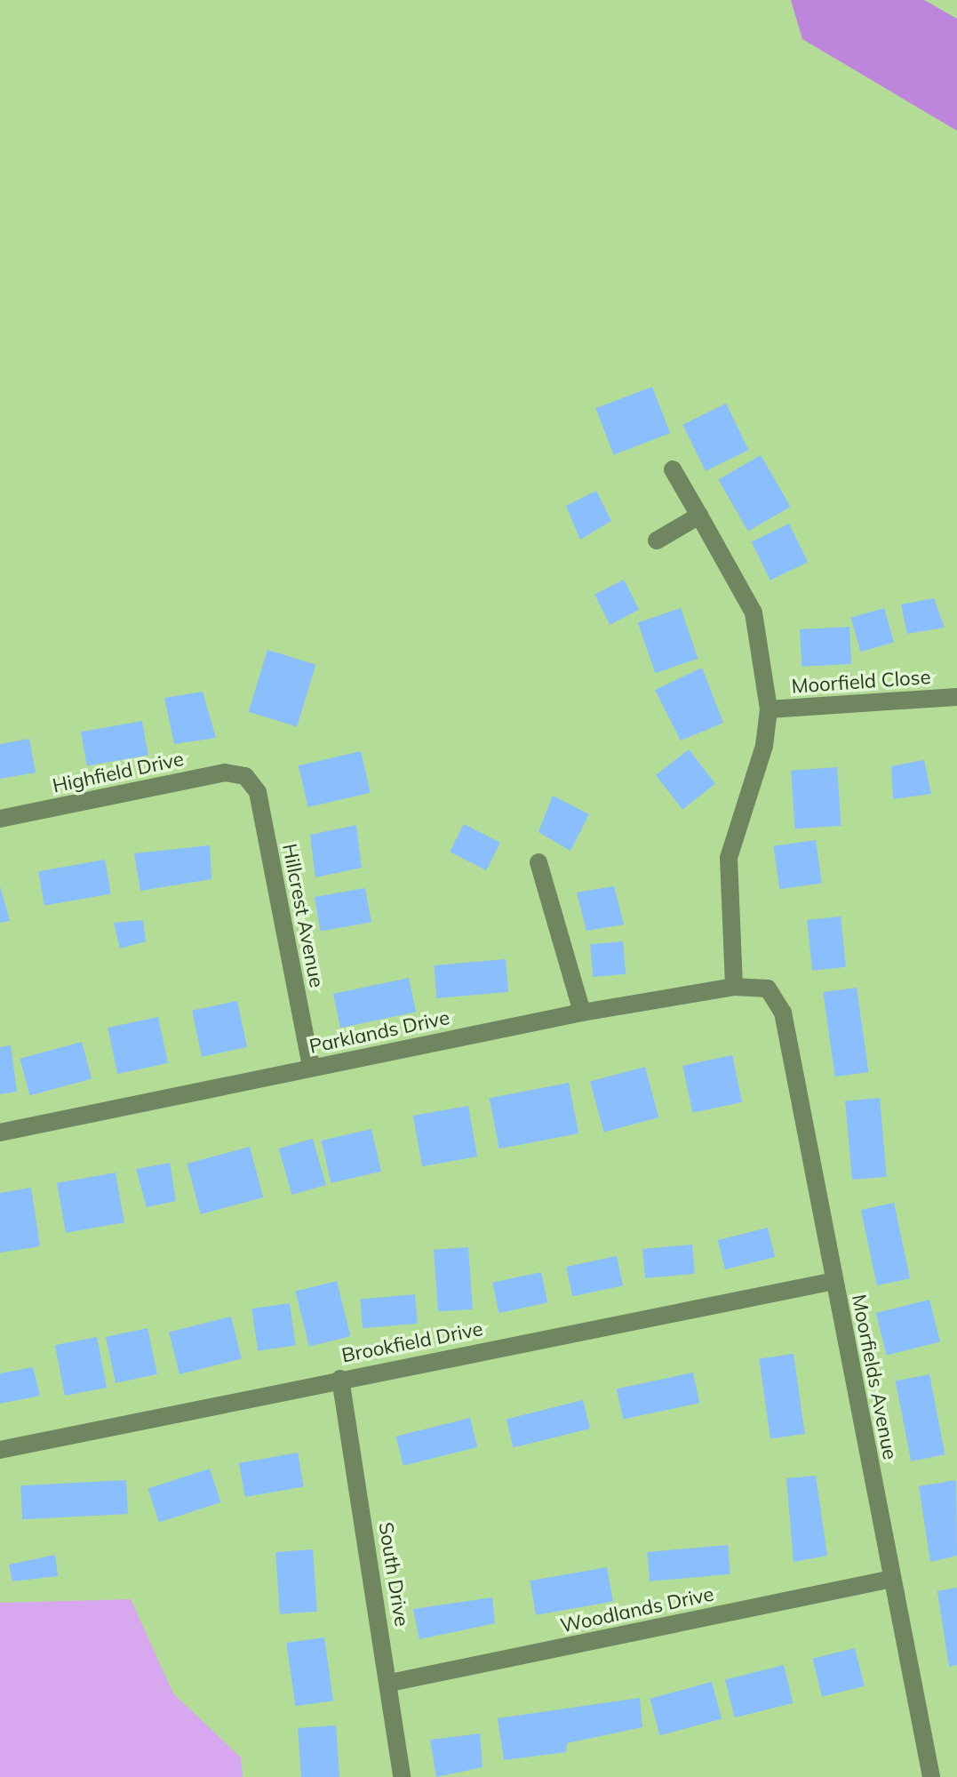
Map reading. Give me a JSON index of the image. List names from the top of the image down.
{
  "streets": {
    "street": [
      "Moorfield Close",
      "Highfield Drive",
      "Hillcrest Avenue",
      "Parklands Drive",
      "Brookfield Drive",
      "Moorfields Avenue",
      "South Drive",
      "Woodlands Drive"
    ]
  },
  "crossings": [
    ["Moorfield Close", "Parklands Drive"],
    ["Highfield Drive", "Hillcrest Avenue"],
    ["Hillcrest Avenue", "Parklands Drive"],
    ["Parklands Drive", "Moorfields Avenue"],
    ["Brookfield Drive", "Moorfields Avenue"],
    ["Brookfield Drive", "South Drive"],
    ["Moorfields Avenue", "Woodlands Drive"],
    ["South Drive", "Woodlands Drive"]
  ]
}
